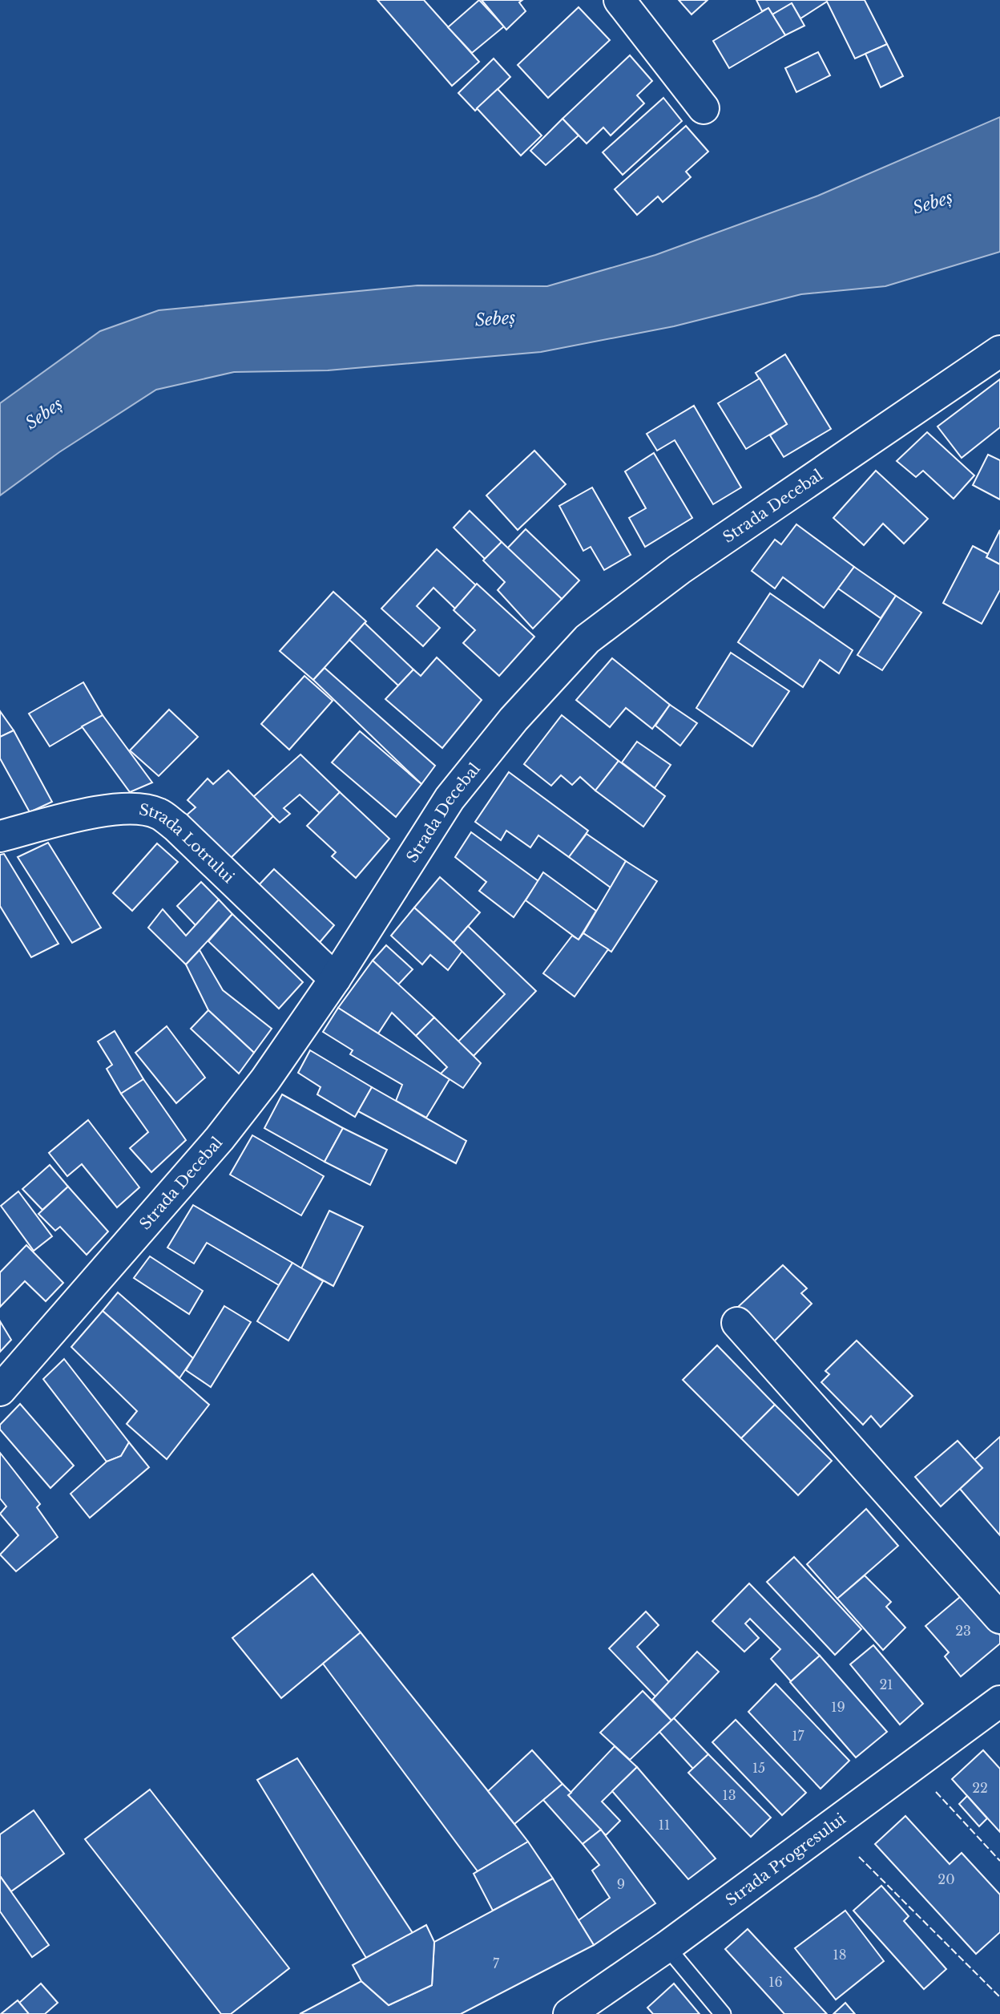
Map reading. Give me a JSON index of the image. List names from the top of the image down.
{
  "streets": {
    "street": ["Strada Decebal", "Strada Lotrului", "Strada Progresului"]
  },
  "crossings": [
    ["Strada Decebal", "Strada Lotrului"]
  ],
  "water": ["Sebeș"],
  "house_numbers": [
    "23",
    "21",
    "19",
    "17",
    "15",
    "22",
    "13",
    "11",
    "20",
    "9",
    "18",
    "7",
    "16"
  ]
}
